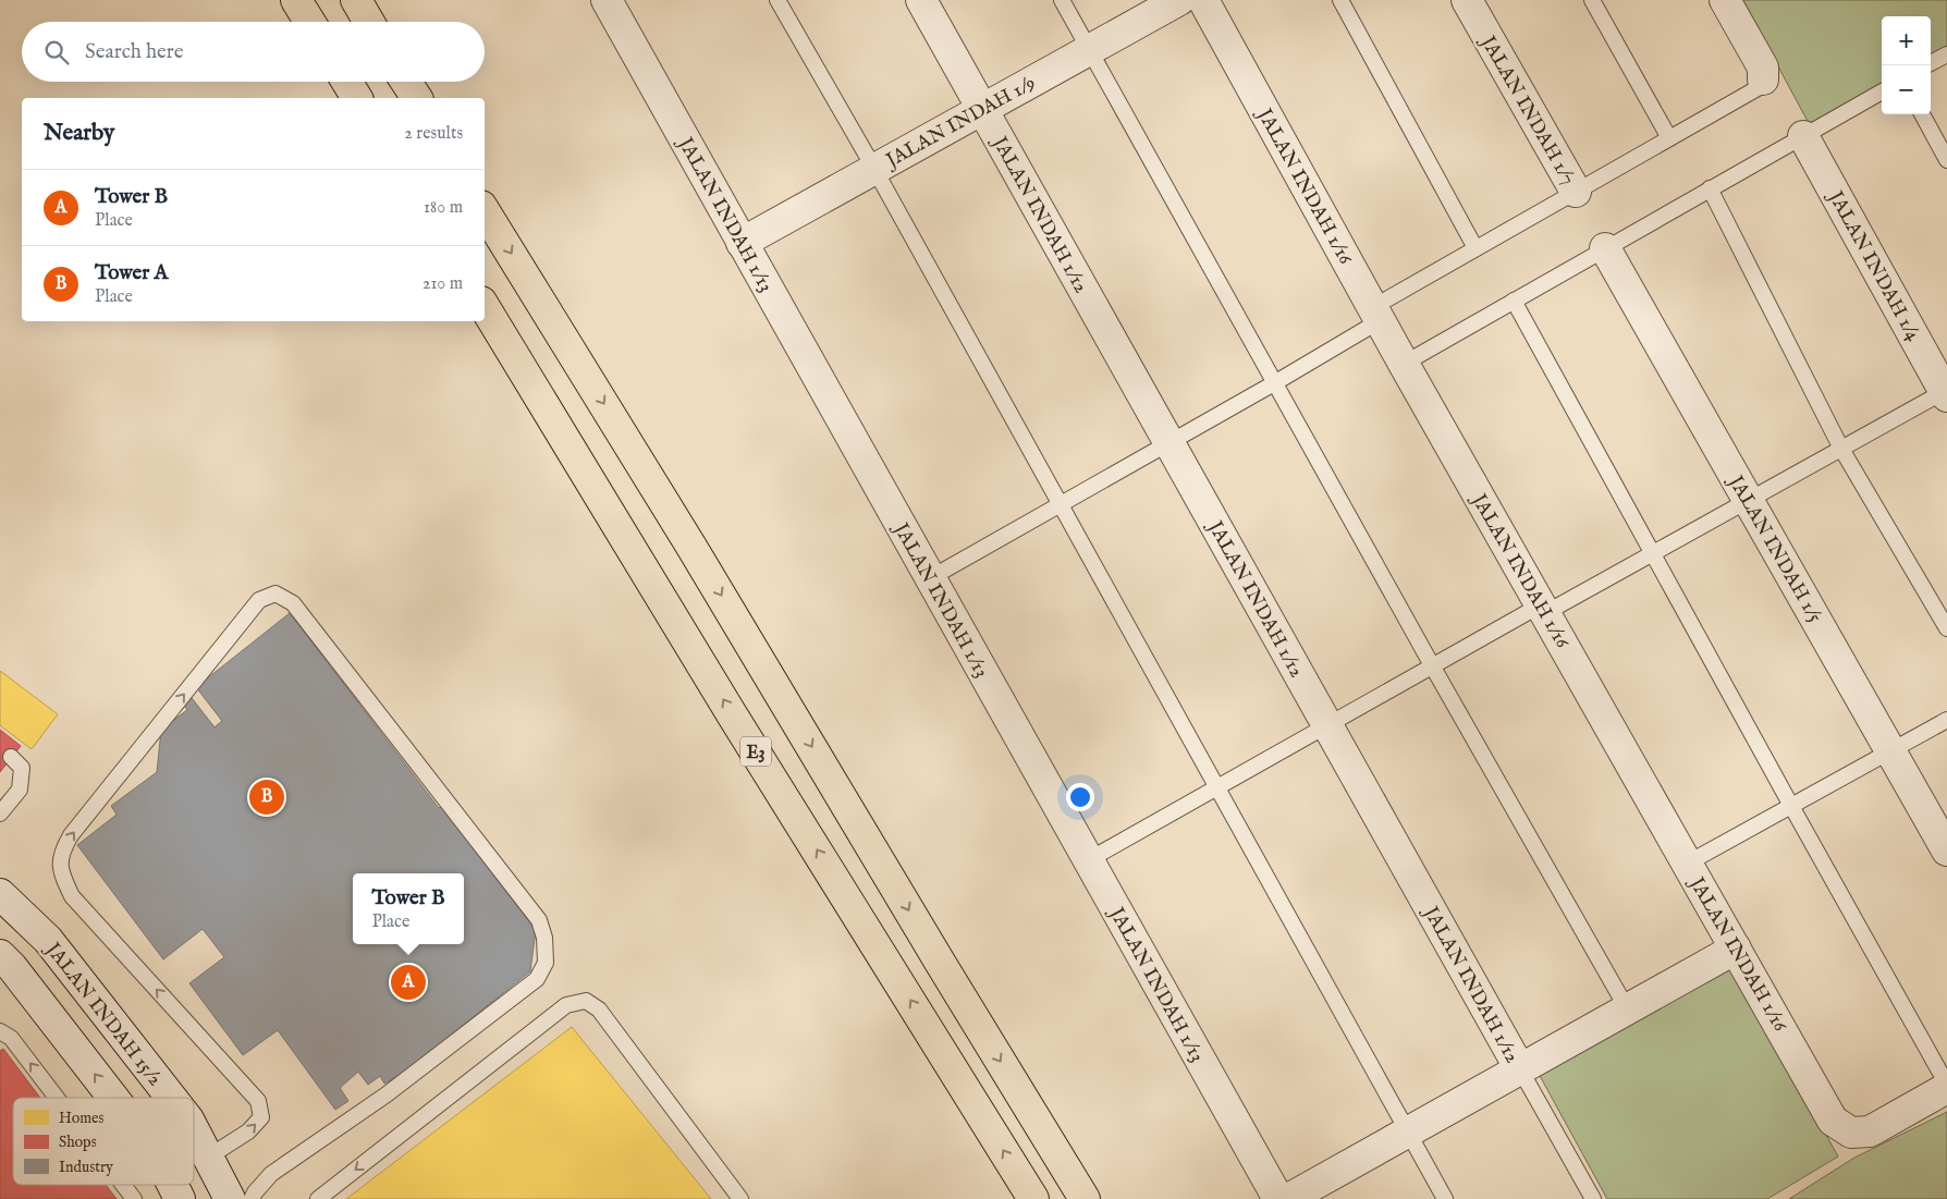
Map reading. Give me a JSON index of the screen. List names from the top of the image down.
{
  "streets": {
    "highway": ["E3"],
    "street": [
      "JALAN INDAH 1/7",
      "JALAN INDAH 1/9",
      "JALAN INDAH 1/16",
      "JALAN INDAH 1/13",
      "JALAN INDAH 1/12",
      "JALAN INDAH 1/4",
      "JALAN INDAH 1/5",
      "JALAN INDAH 15/2"
    ]
  },
  "crossings": [
    ["JALAN INDAH 1/9", "JALAN INDAH 1/13"],
    ["JALAN INDAH 1/9", "JALAN INDAH 1/12"]
  ],
  "legend": ["Homes", "Shops", "Industry"],
  "page": {
    "map_buttons": ["+", "−"],
    "search": "Search here",
    "heading": ["Nearby", "2 results"],
    "list": [
      {
        "mark": "A",
        "name": "Tower B",
        "note": "Place",
        "value": "180 m"
      },
      {
        "mark": "B",
        "name": "Tower A",
        "note": "Place",
        "value": "210 m"
      }
    ],
    "pins": ["B", "A"],
    "popup": ["Tower B", "Place"]
  }
}
